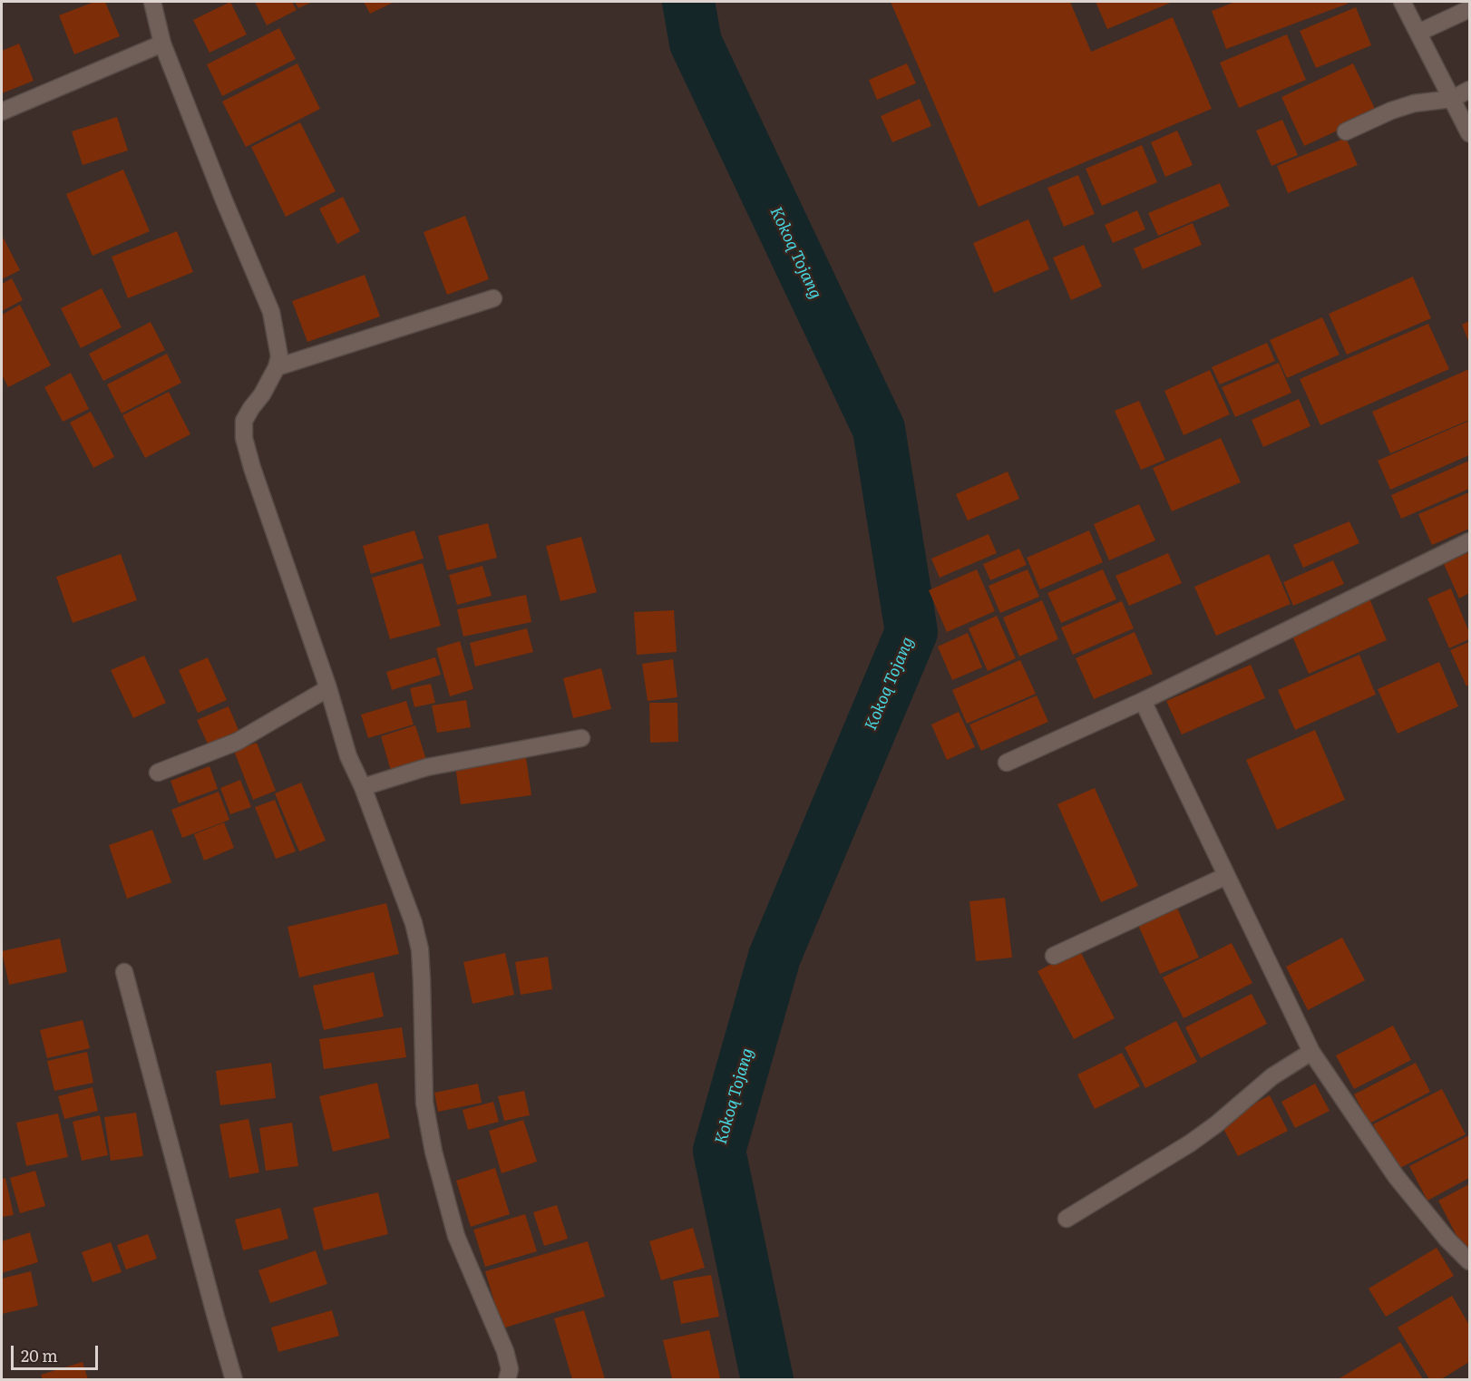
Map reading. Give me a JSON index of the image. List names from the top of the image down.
{
  "water": ["Kokoq Tojang"],
  "scale_bar": "20 m"
}
